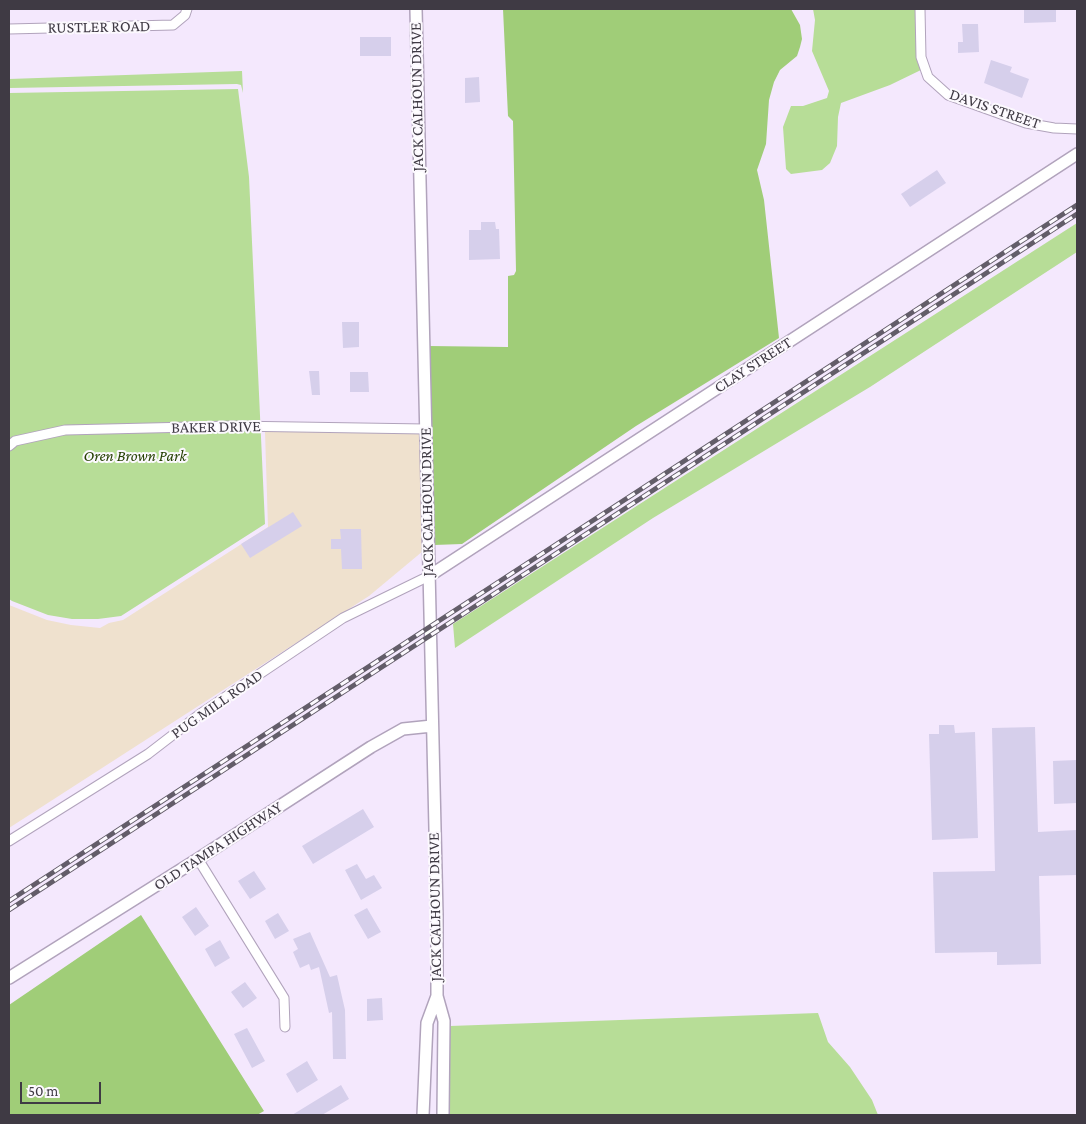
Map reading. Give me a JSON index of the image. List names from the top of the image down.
{
  "streets": {
    "street": [
      "RUSTLER ROAD",
      "JACK CALHOUN DRIVE",
      "DAVIS STREET",
      "CLAY STREET",
      "BAKER DRIVE",
      "PUG MILL ROAD",
      "OLD TAMPA HIGHWAY"
    ]
  },
  "crossings": [
    ["JACK CALHOUN DRIVE", "CLAY STREET"],
    ["JACK CALHOUN DRIVE", "BAKER DRIVE"],
    ["JACK CALHOUN DRIVE", "PUG MILL ROAD"],
    ["JACK CALHOUN DRIVE", "OLD TAMPA HIGHWAY"],
    ["CLAY STREET", "PUG MILL ROAD"]
  ],
  "parks": ["Oren Brown Park"],
  "scale_bar": "50 m"
}
